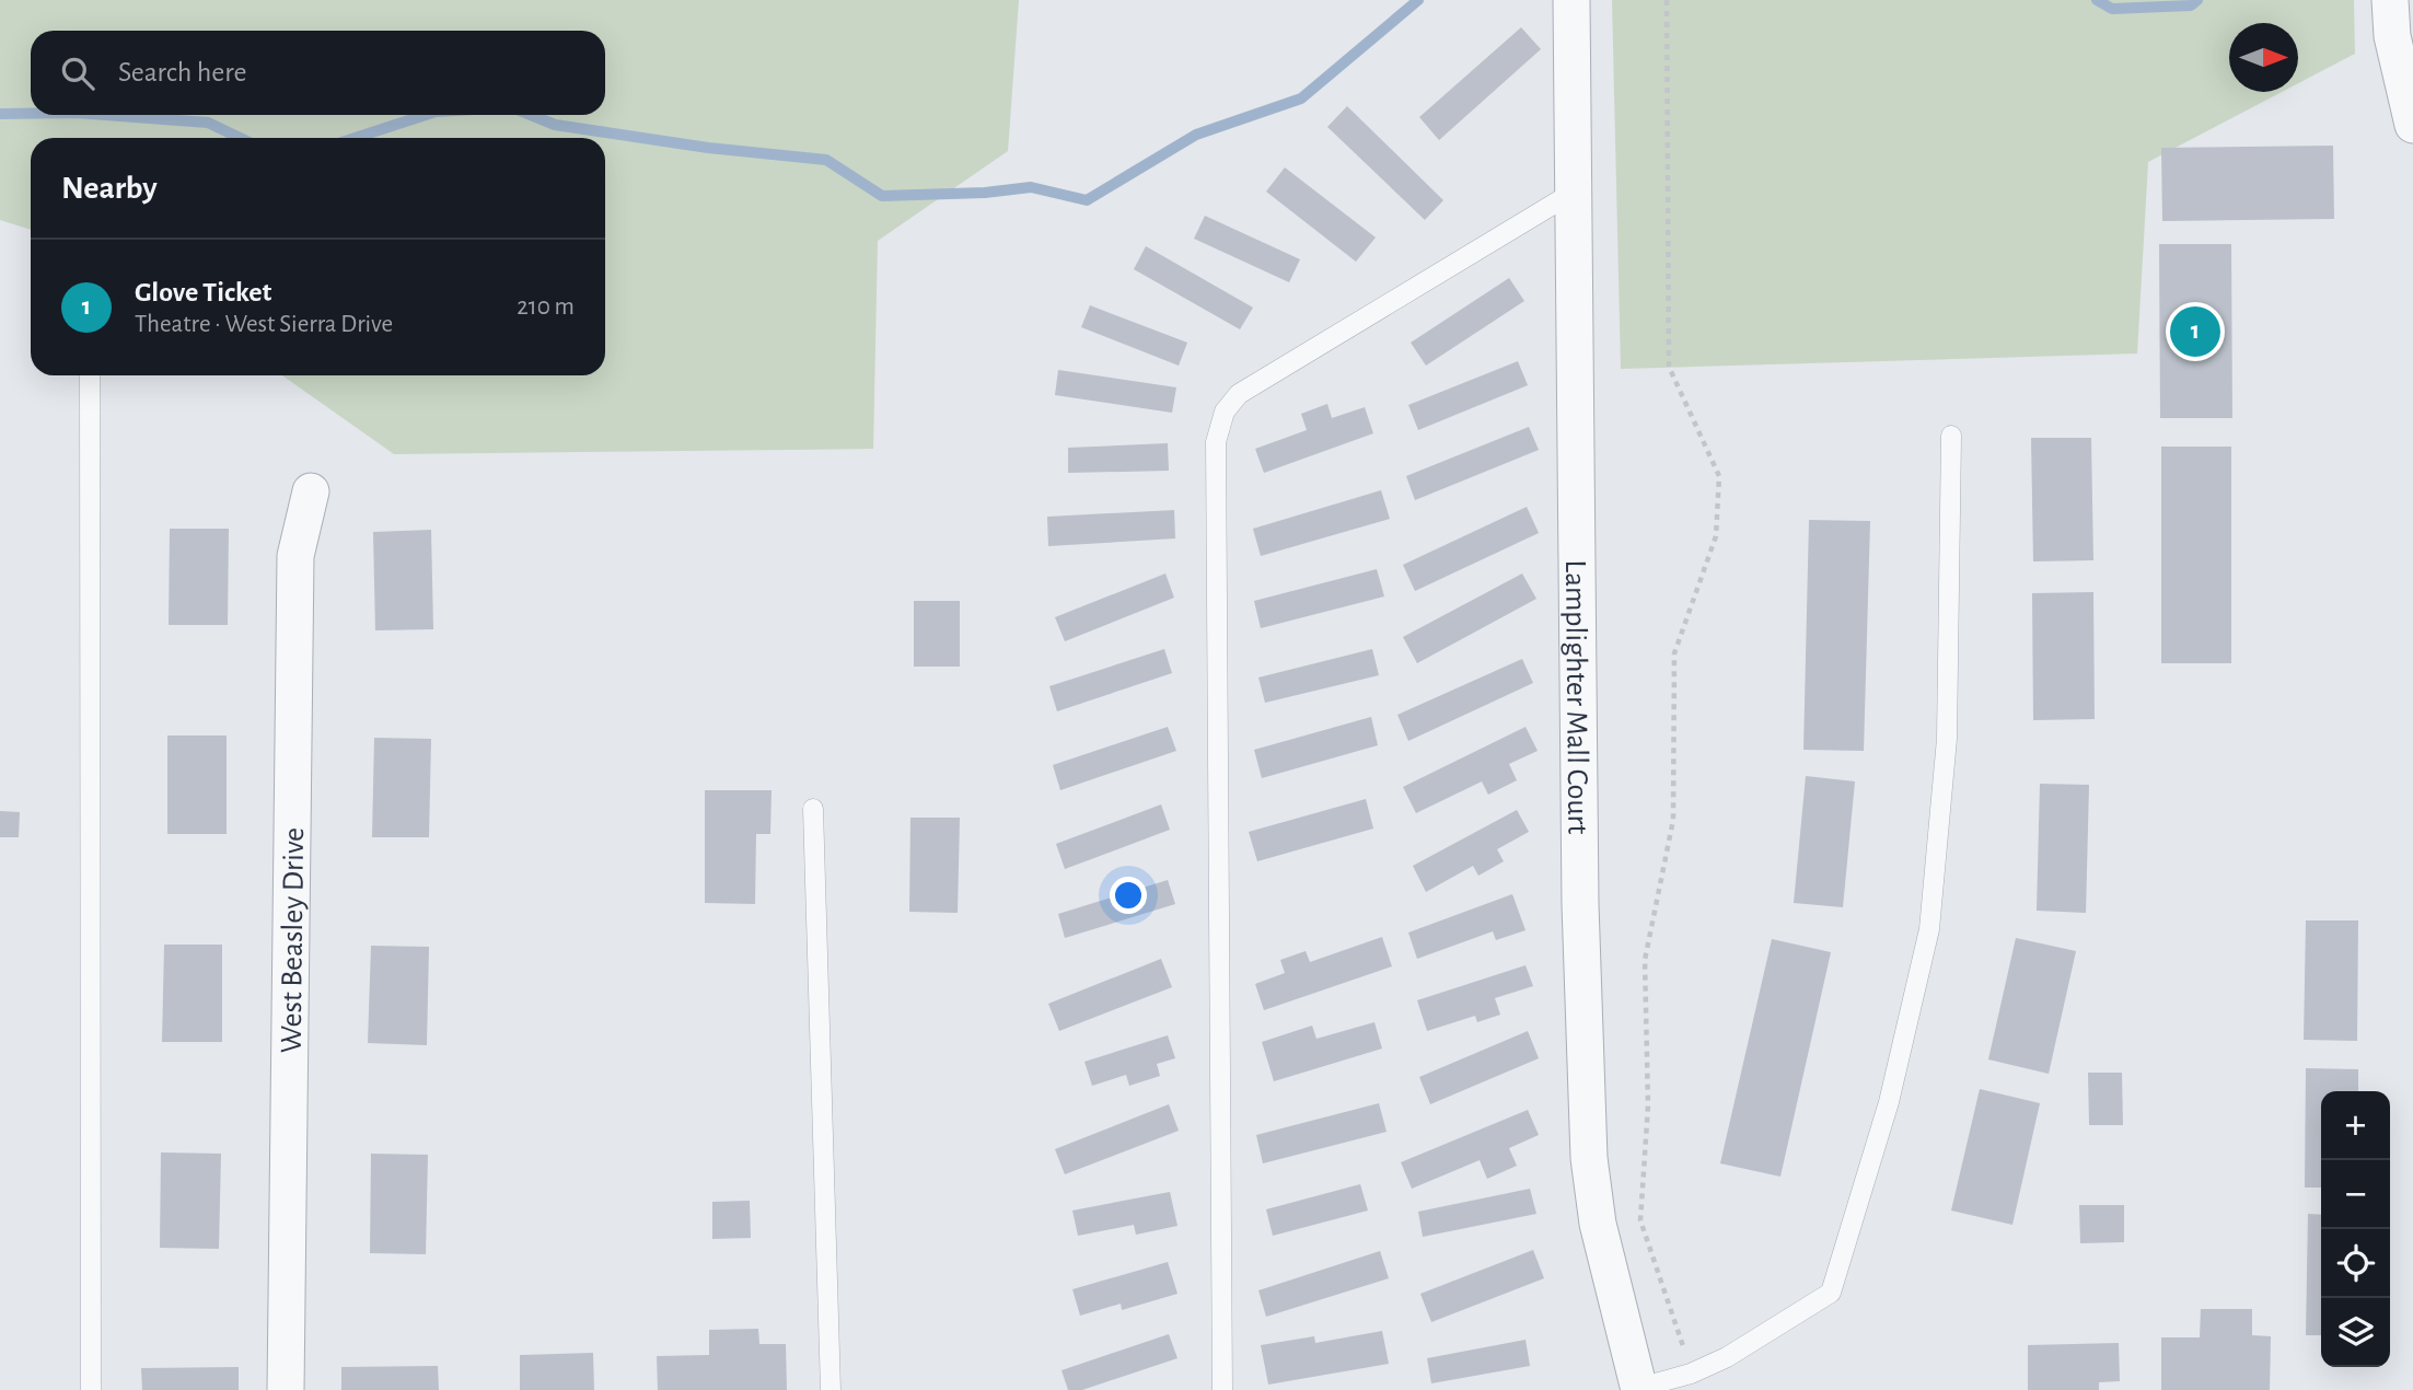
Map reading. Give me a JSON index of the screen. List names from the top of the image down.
{
  "streets": {
    "street": ["Lamplighter Mall Court", "West Beasley Drive"]
  },
  "north": "right",
  "page": {
    "search": "Search here",
    "heading": "Nearby",
    "list": [
      {
        "mark": "1",
        "name": "Glove Ticket",
        "note": "Theatre · West Sierra Drive",
        "value": "210 m"
      }
    ],
    "pins": "1",
    "map_buttons": ["+", "−"]
  }
}
